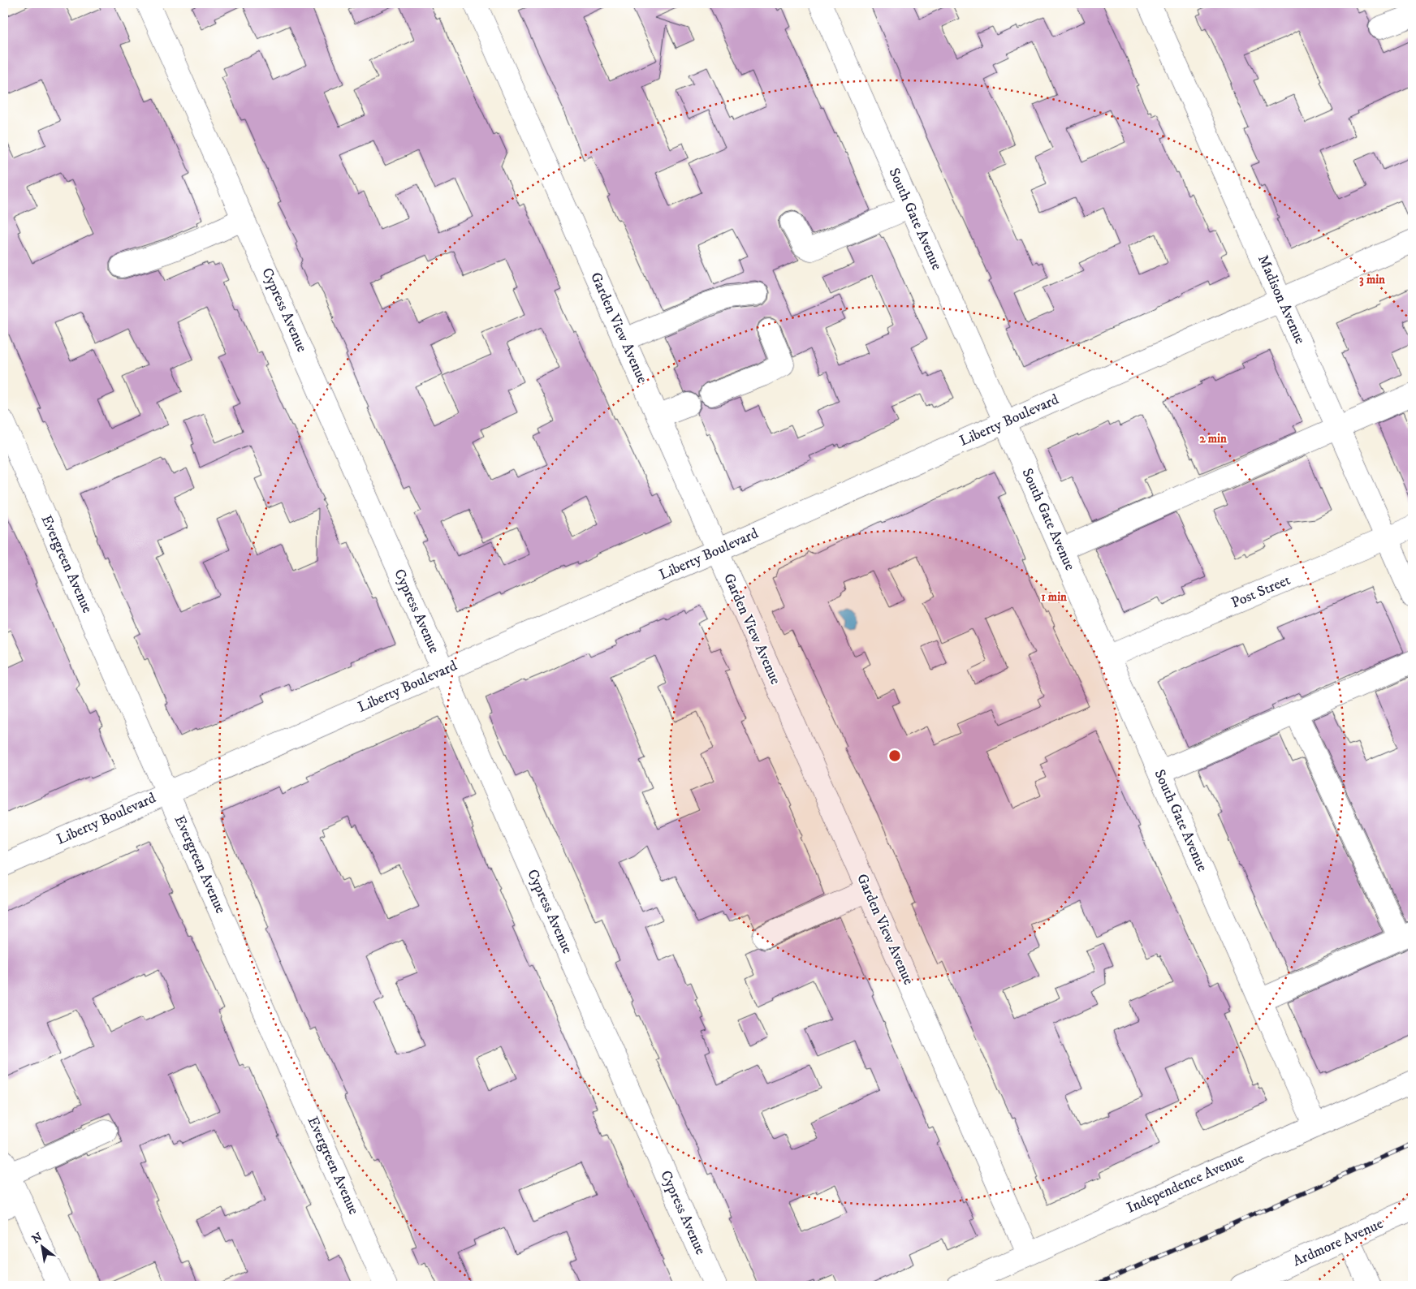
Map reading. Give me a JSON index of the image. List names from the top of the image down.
{
  "streets": {
    "street": [
      "South Gate Avenue",
      "Madison Avenue",
      "Cypress Avenue",
      "Garden View Avenue",
      "Liberty Boulevard",
      "Evergreen Avenue",
      "Post Street",
      "Independence Avenue",
      "Ardmore Avenue"
    ]
  },
  "crossings": [
    ["South Gate Avenue", "Liberty Boulevard"],
    ["South Gate Avenue", "Post Street"],
    ["South Gate Avenue", "Independence Avenue"],
    ["Madison Avenue", "Liberty Boulevard"],
    ["Madison Avenue", "Post Street"],
    ["Cypress Avenue", "Liberty Boulevard"],
    ["Garden View Avenue", "Liberty Boulevard"],
    ["Garden View Avenue", "Independence Avenue"],
    ["Liberty Boulevard", "Evergreen Avenue"]
  ],
  "north": "top left",
  "rings": ["3 min", "2 min", "1 min"]
}
